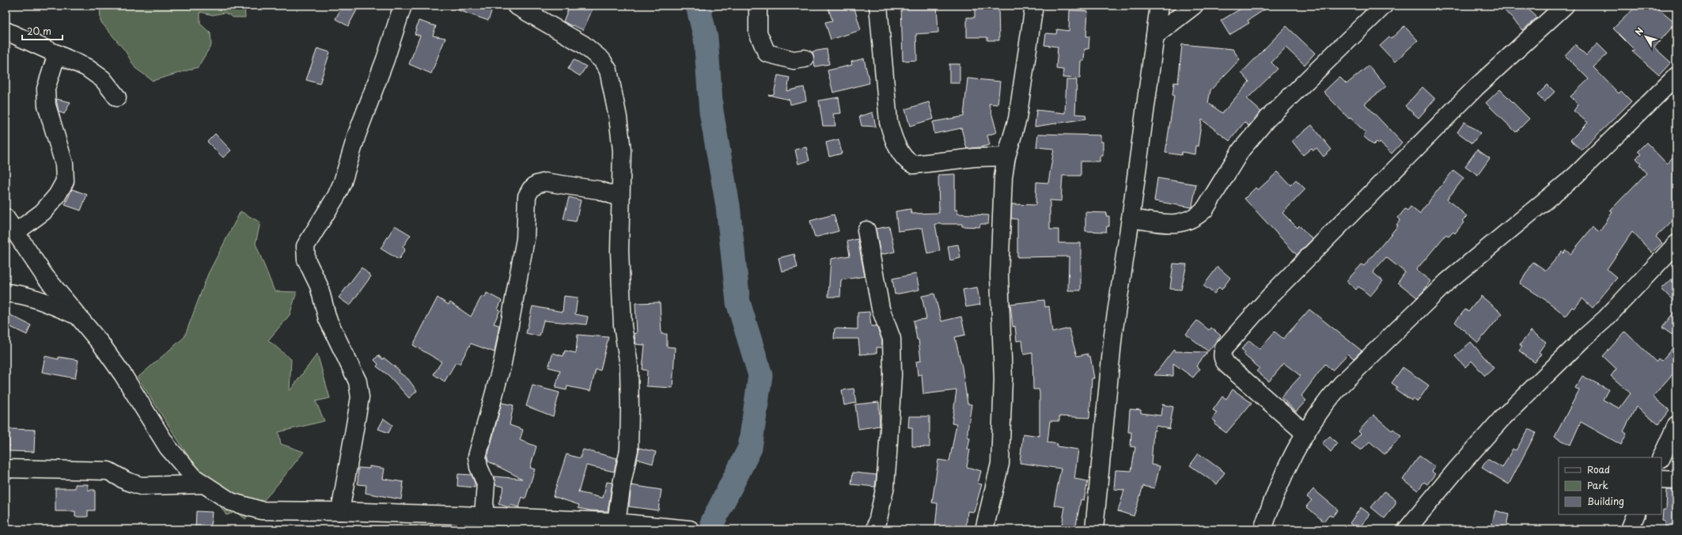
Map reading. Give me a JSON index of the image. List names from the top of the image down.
{
  "legend": ["Road", "Park", "Building"],
  "scale_bar": "20 m",
  "north": "top left"
}
